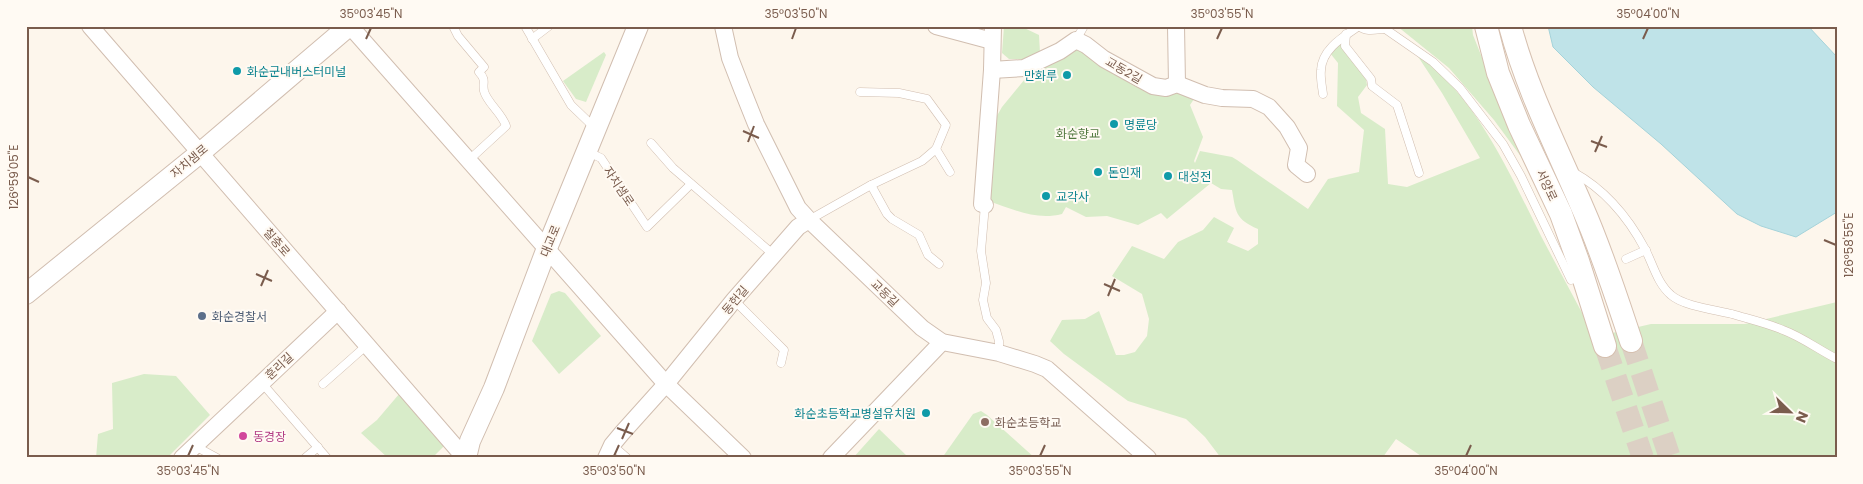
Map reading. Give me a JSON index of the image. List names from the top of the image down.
{
  "streets": {
    "main road": ["서양로"],
    "street": [
      "교동2길",
      "자치샘로",
      "대교로",
      "칠충로",
      "교동길",
      "동헌길",
      "훈리길"
    ]
  },
  "crossings": [
    ["자치샘로", "대교로"],
    ["자치샘로", "칠충로"],
    ["자치샘로", "동헌길"],
    ["대교로", "칠충로"],
    ["칠충로", "훈리길"],
    ["교동길", "동헌길"]
  ],
  "parks": ["화순향교"],
  "places": [
    "화순군내버스터미널",
    "만화루",
    "명륜당",
    "돈인재",
    "대성전",
    "교각사",
    "화순경찰서",
    "화순초등학교병설유치원",
    "화순초등학교",
    "동경장"
  ],
  "north": "bottom right",
  "coordinates": [
    "35°03'45\"N",
    "35°03'50\"N",
    "35°03'55\"N",
    "35°04'00\"N",
    "126°59'05\"E",
    "126°58'55\"E"
  ]
}
